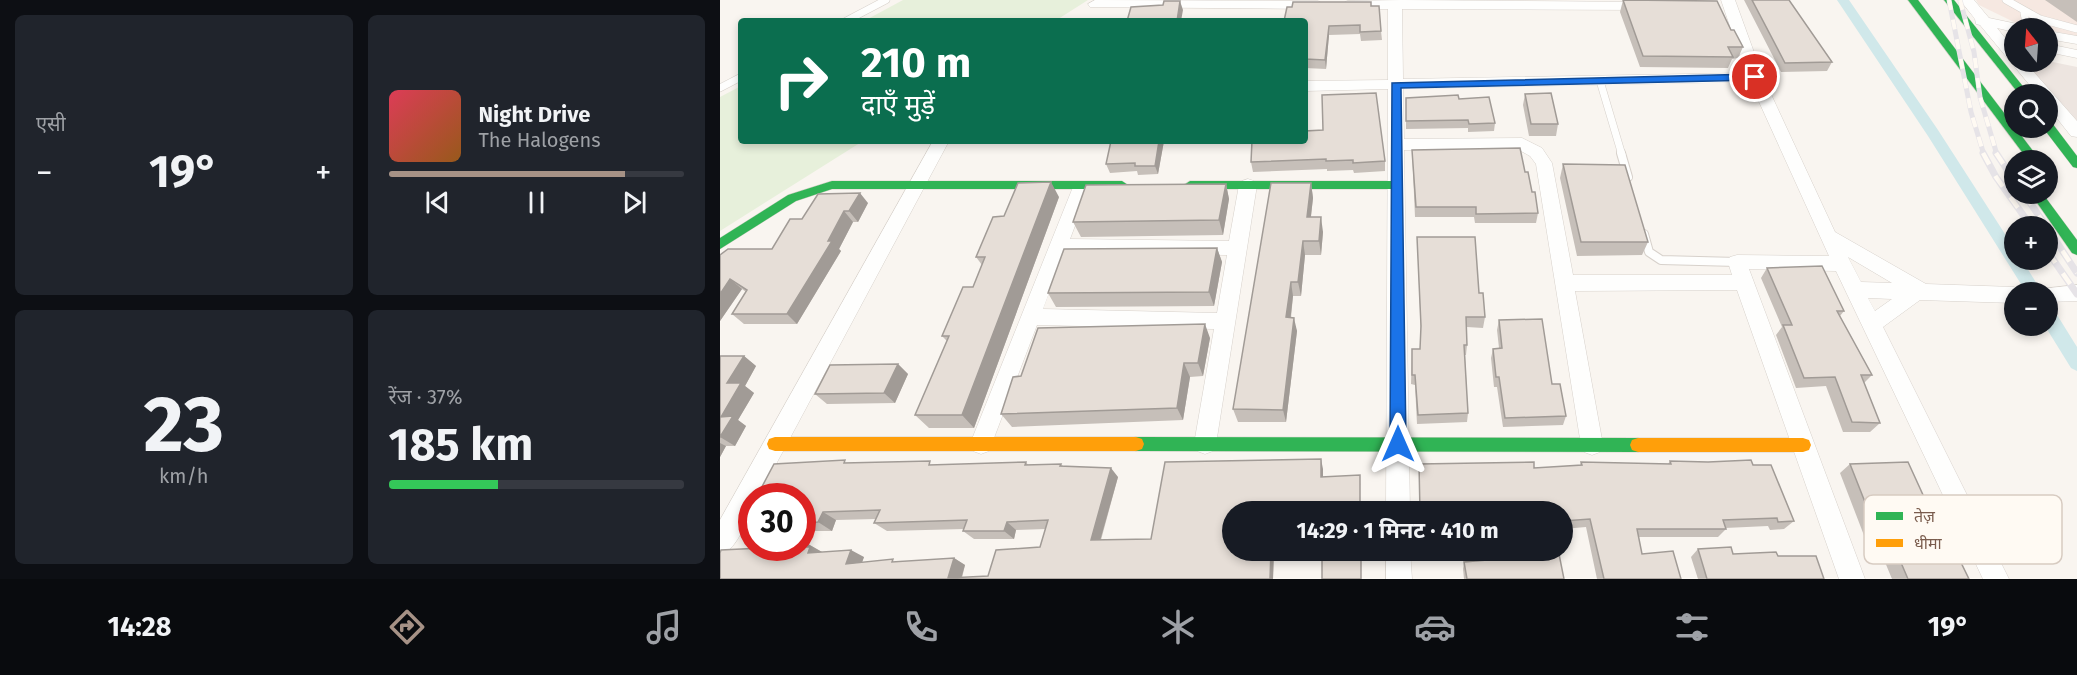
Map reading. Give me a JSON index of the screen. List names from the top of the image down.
{
  "legend": ["तेज़", "धीमा"],
  "north": "top",
  "page": {
    "tile": [
      "एसी",
      ["23", "km/h"],
      ["रेंज · 37%", "185 km"]
    ],
    "map_buttons": ["+", "−"],
    "turn": ["210 m", "दाएँ मुड़ें"],
    "song": ["Night Drive", "The Halogens"],
    "heat": ["−", "19°", "+"],
    "limit": "30",
    "trip": "14:29 · 1 मिनट · 410 m",
    "tabs": ["14:28", "19°"]
  }
}
